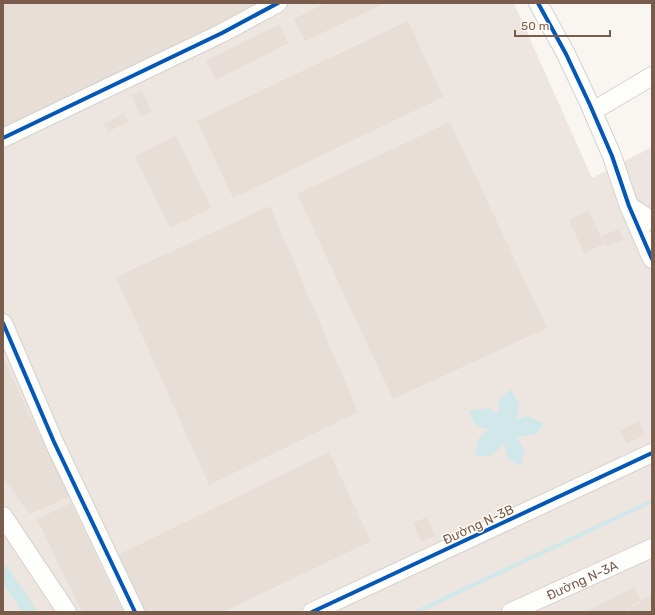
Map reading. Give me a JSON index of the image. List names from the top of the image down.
{
  "streets": {
    "street": ["Đường N-3B", "Đường N-3A"]
  },
  "scale_bar": "50 m"
}
